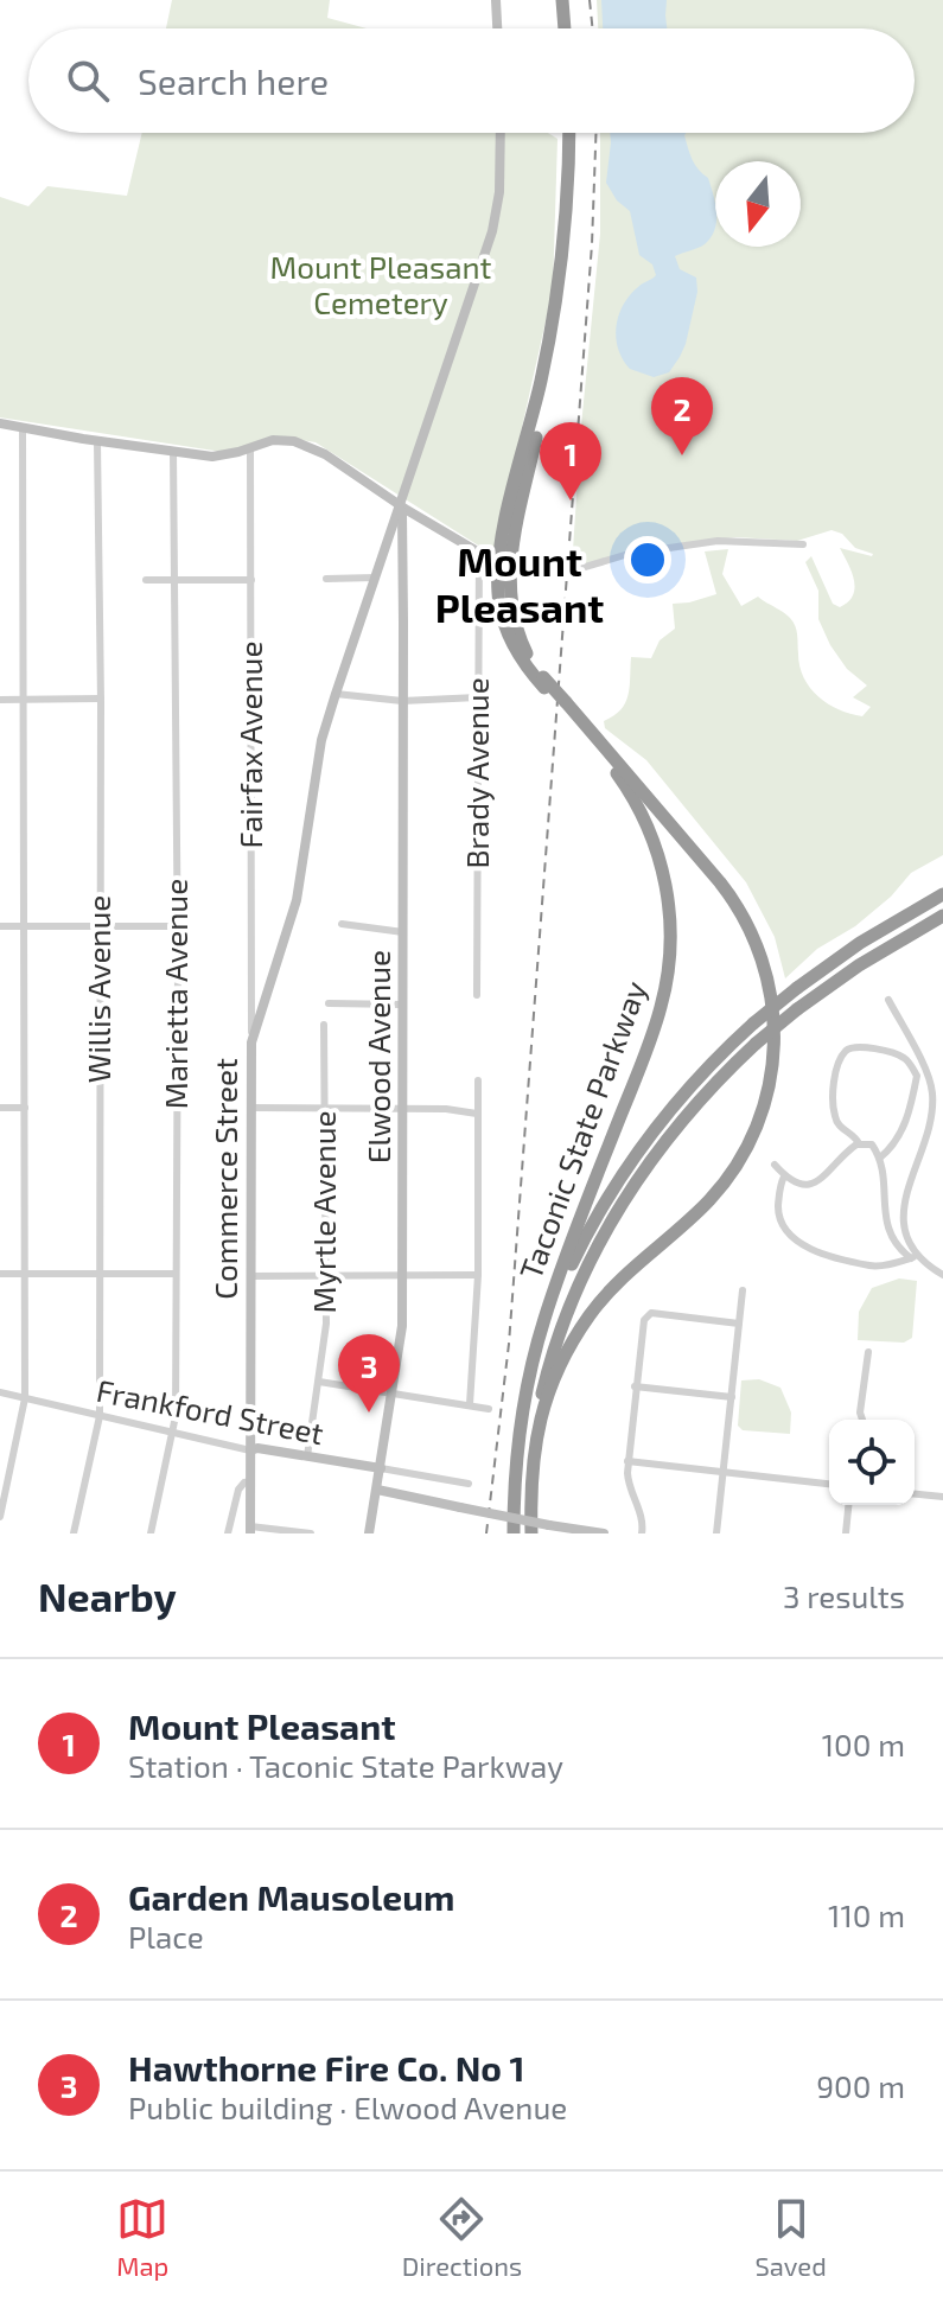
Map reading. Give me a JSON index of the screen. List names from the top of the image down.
{
  "streets": {
    "highway": ["Taconic State Parkway"],
    "street": [
      "Fairfax Avenue",
      "Brady Avenue",
      "Willis Avenue",
      "Marietta Avenue",
      "Elwood Avenue",
      "Commerce Street",
      "Myrtle Avenue",
      "Frankford Street"
    ]
  },
  "crossings": [
    ["Fairfax Avenue", "Commerce Street"],
    ["Willis Avenue", "Frankford Street"],
    ["Marietta Avenue", "Frankford Street"],
    ["Elwood Avenue", "Commerce Street"],
    ["Elwood Avenue", "Frankford Street"],
    ["Commerce Street", "Frankford Street"],
    ["Myrtle Avenue", "Frankford Street"]
  ],
  "districts": ["Mount Pleasant"],
  "parks": ["Mount Pleasant Cemetery"],
  "north": "bottom",
  "page": {
    "search": "Search here",
    "pins": ["2", "1", "3"],
    "heading": ["Nearby", "3 results"],
    "list": [
      {
        "mark": "1",
        "name": "Mount Pleasant",
        "note": "Station · Taconic State Parkway",
        "value": "100 m"
      },
      {
        "mark": "2",
        "name": "Garden Mausoleum",
        "note": "Place",
        "value": "110 m"
      },
      {
        "mark": "3",
        "name": "Hawthorne Fire Co. No 1",
        "note": "Public building · Elwood Avenue",
        "value": "900 m"
      }
    ],
    "nav": ["Map", "Directions", "Saved"]
  }
}
